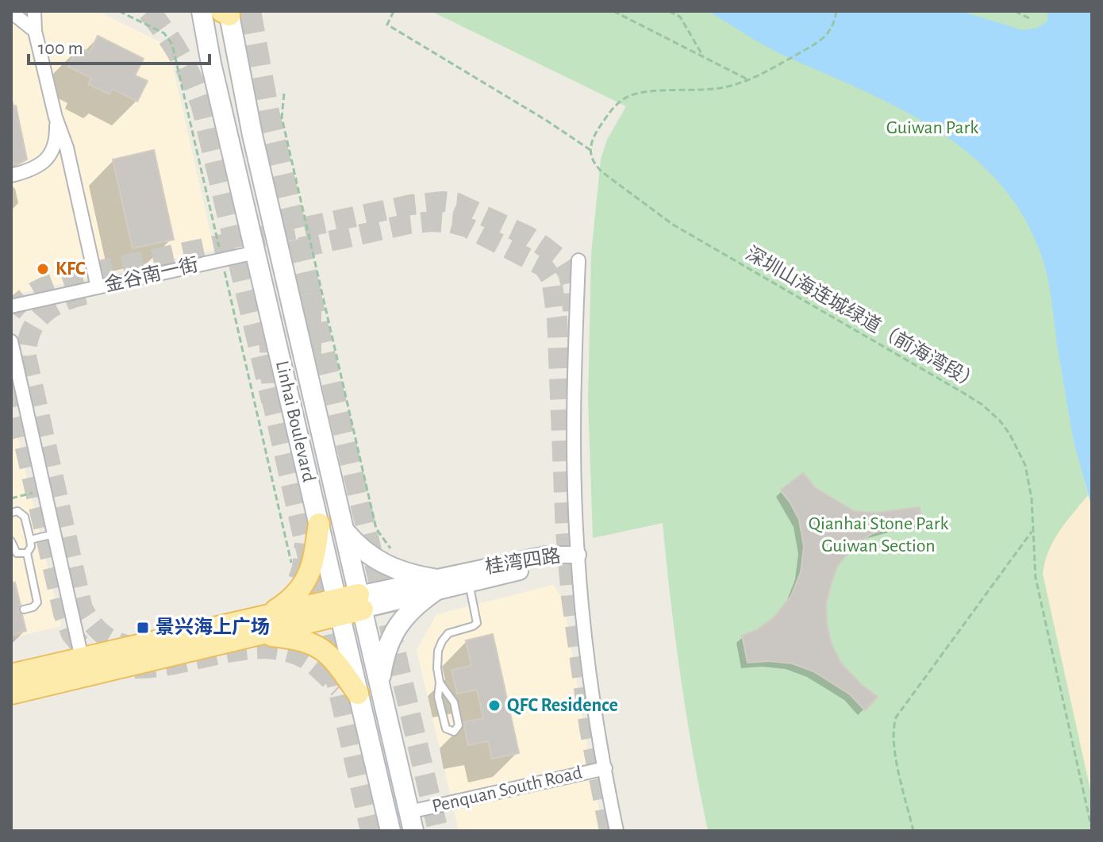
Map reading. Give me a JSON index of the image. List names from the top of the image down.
{
  "streets": {
    "main road": ["Linhai Boulevard", "桂湾四路"],
    "street": ["金谷南一街", "Penquan South Road"],
    "path": ["深圳山海连城绿道（前海湾段）"]
  },
  "crossings": [
    ["金谷南一街", "Linhai Boulevard"],
    ["Linhai Boulevard", "桂湾四路"],
    ["Linhai Boulevard", "Penquan South Road"]
  ],
  "parks": ["Guiwan Park", "Qianhai Stone Park Guiwan Section"],
  "places": {
    "other": ["KFC", "QFC Residence"],
    "transit": ["景兴海上广场"]
  },
  "scale_bar": "100 m"
}
